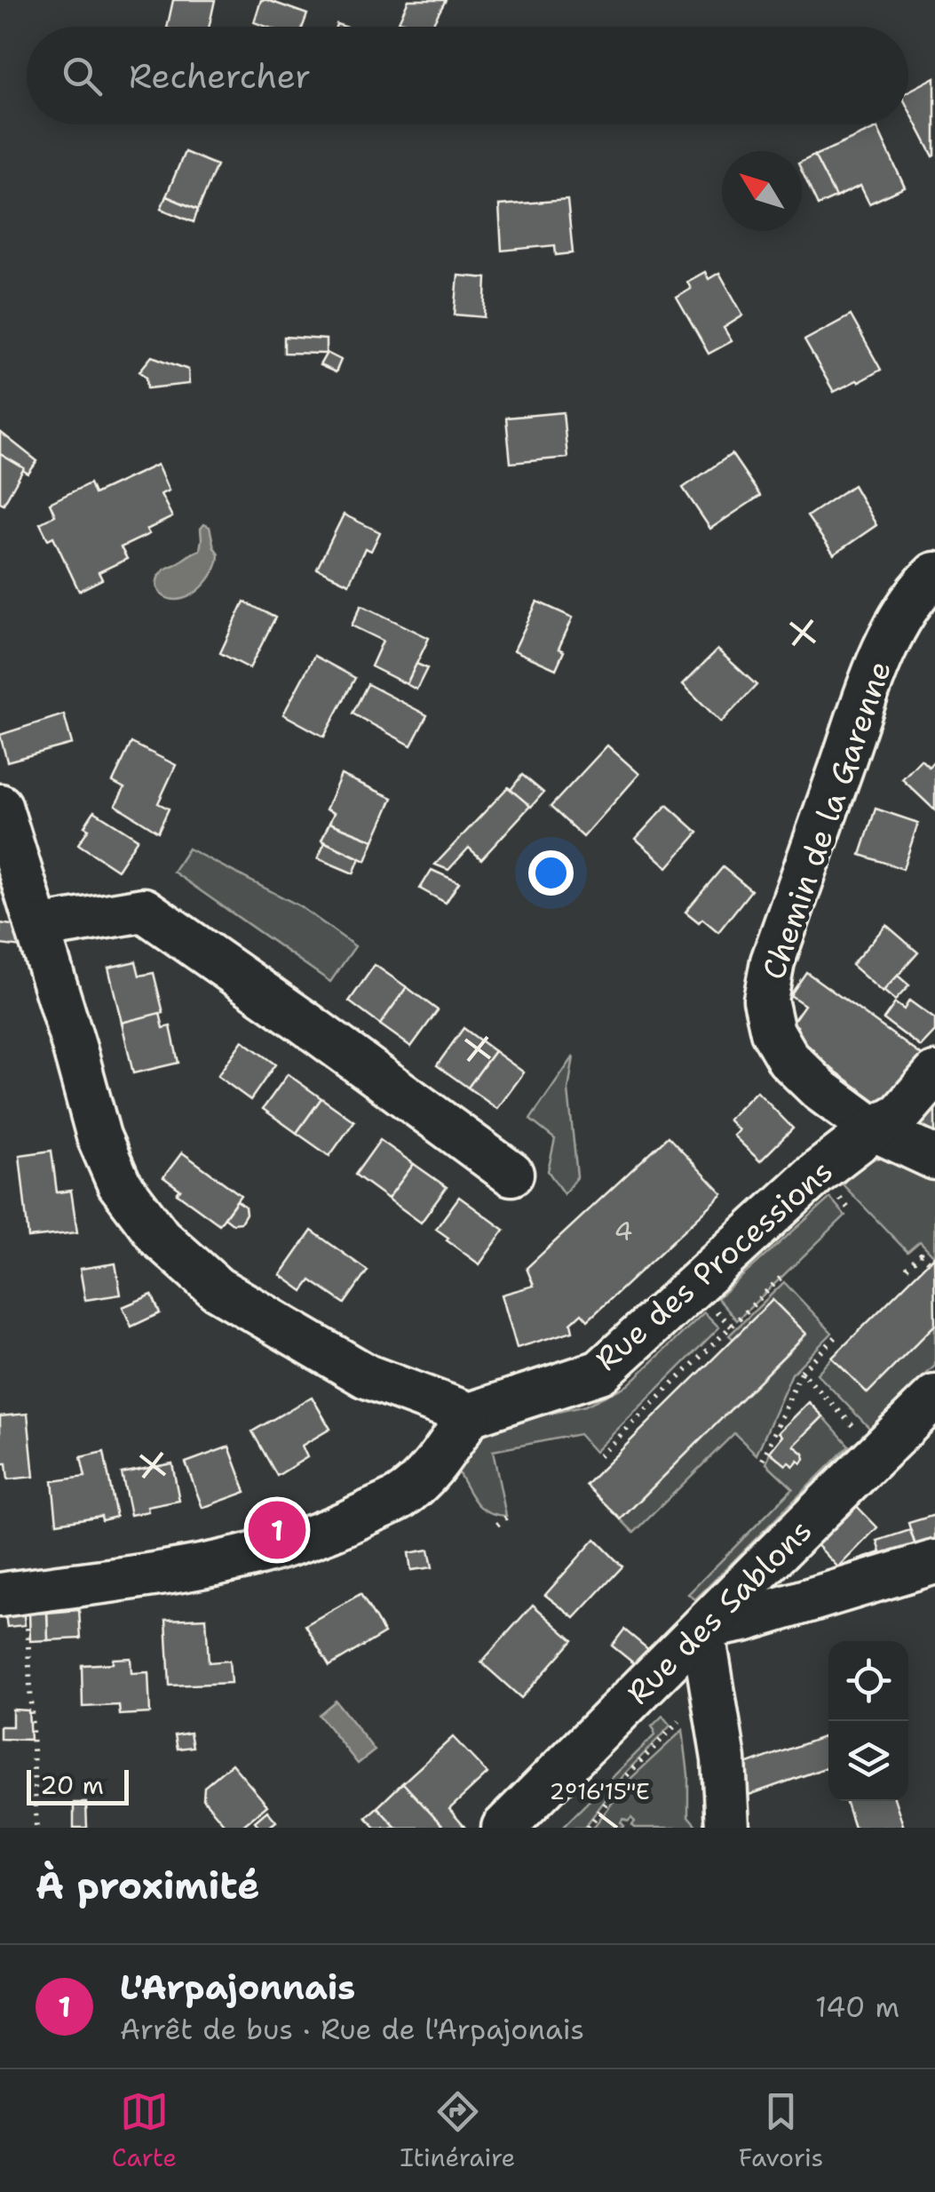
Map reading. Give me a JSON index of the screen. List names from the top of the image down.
{
  "streets": {
    "street": ["Chemin de la Garenne", "Rue des Processions", "Rue des Sablons"]
  },
  "crossings": [
    ["Chemin de la Garenne", "Rue des Processions"]
  ],
  "house_numbers": ["4"],
  "scale_bar": "20 m",
  "north": "top left",
  "page": {
    "search": "Rechercher",
    "pins": "1",
    "scale": "20 m",
    "heading": "À proximité",
    "list": [
      {
        "mark": "1",
        "name": "L'Arpajonnais",
        "note": "Arrêt de bus · Rue de l'Arpajonais",
        "value": "140 m"
      }
    ],
    "nav": ["Carte", "Itinéraire", "Favoris"]
  },
  "coordinates": ["2°16'15\"E"]
}
